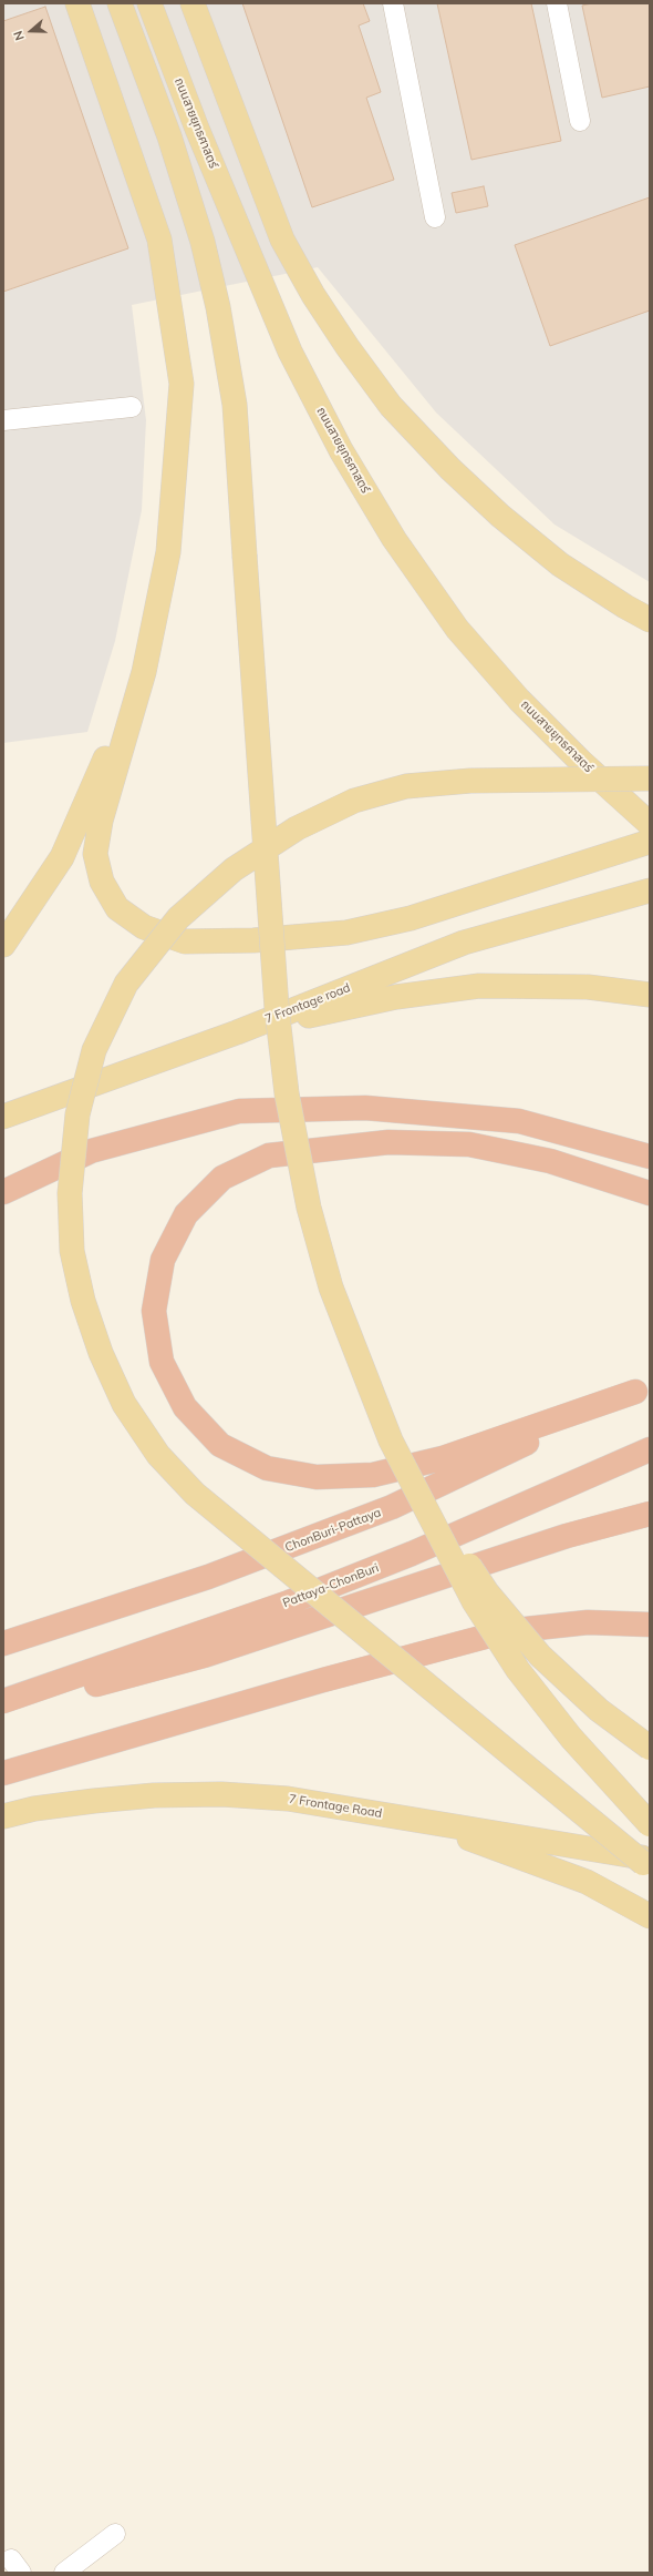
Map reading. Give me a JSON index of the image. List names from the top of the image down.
{
  "streets": {
    "highway": ["ChonBuri-Pattaya", "Pattaya-ChonBuri"],
    "main road": ["ถนนสายยุทธศาสตร์", "7 Frontage road", "7 Frontage Road"]
  },
  "north": "left"
}
